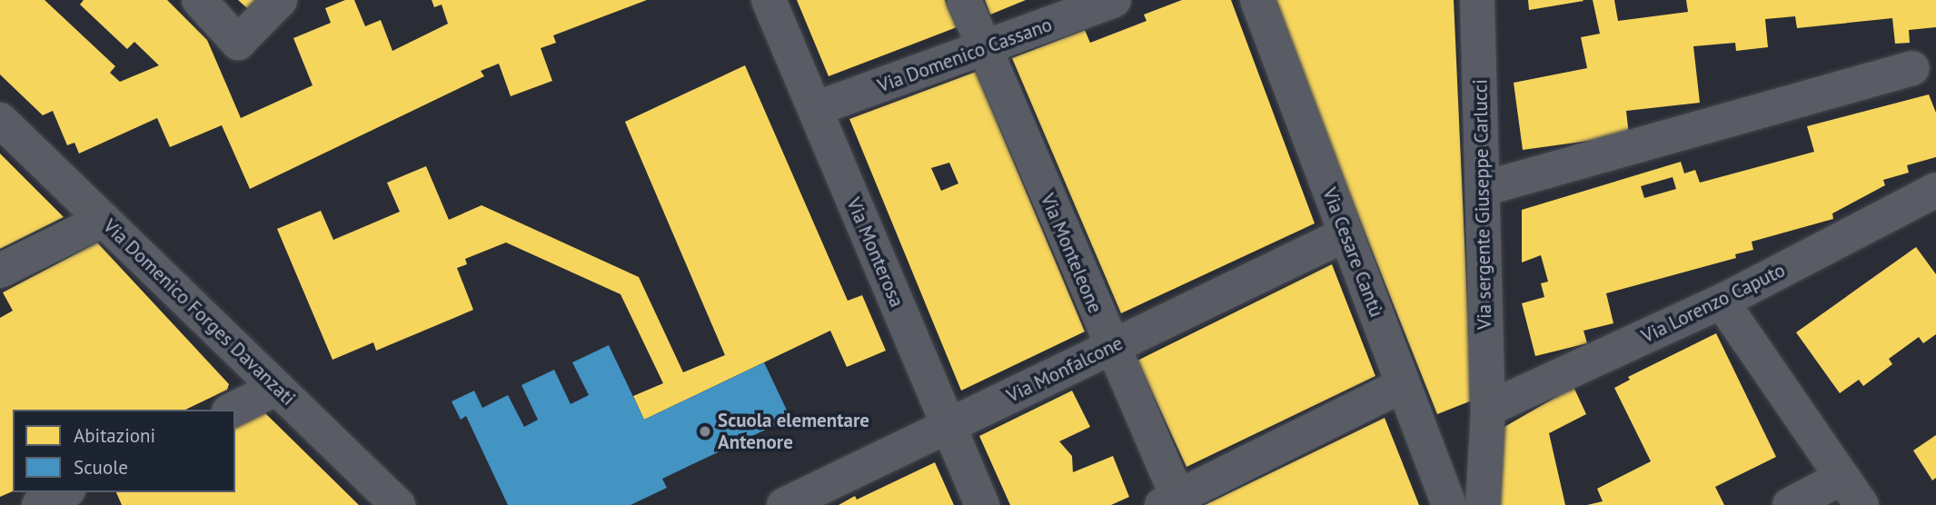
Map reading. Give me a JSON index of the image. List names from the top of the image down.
{
  "streets": {
    "street": [
      "Via Domenico Cassano",
      "Via sergente Giuseppe Carlucci",
      "Via Monterosa",
      "Via Cesare Cantù",
      "Via Monteleone",
      "Via Lorenzo Caputo",
      "Via Domenico Forges Davanzati",
      "Via Monfalcone"
    ]
  },
  "crossings": [
    ["Via Domenico Cassano", "Via Monterosa"],
    ["Via Domenico Cassano", "Via Monteleone"],
    ["Via sergente Giuseppe Carlucci", "Via Lorenzo Caputo"],
    ["Via Monterosa", "Via Monfalcone"],
    ["Via Cesare Cantù", "Via Monfalcone"],
    ["Via Monteleone", "Via Monfalcone"]
  ],
  "places": ["Scuola elementare Antenore"],
  "legend": ["Abitazioni", "Scuole"]
}
